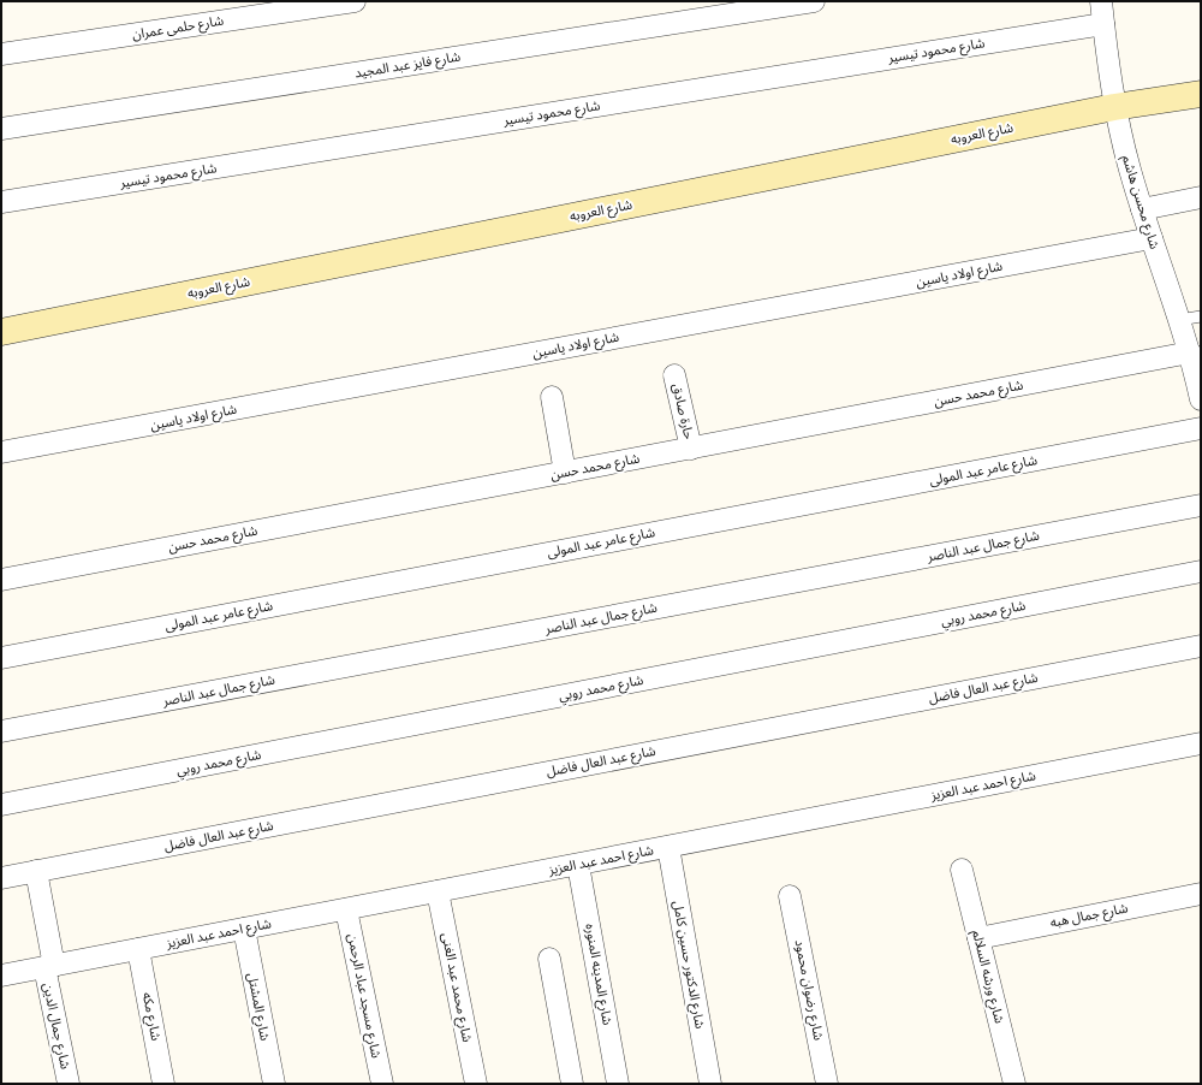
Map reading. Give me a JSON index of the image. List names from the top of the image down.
{
  "streets": {
    "street": [
      "شارع حلمى عمران",
      "شارع محمود تيسير",
      "شارع فايز عبد المجيد",
      "شارع العروبه",
      "شارع محسن هاشم",
      "شارع اولاد ياسين",
      "شارع محمد حسن",
      "حارة صادق",
      "شارع عامر عبد المولى",
      "شارع جمال عبد الناصر",
      "شارع محمد روبي",
      "شارع عبد العال فاضل",
      "شارع احمد عبد العزيز",
      "شارع جمال هبه",
      "شارع الدكتور حسين كامل",
      "شارع المدينه المنوره",
      "شارع ورشه السلالم",
      "شارع محمد عبد الغنى",
      "شارع رضوان محمود",
      "شارع مسجد عباد الرحمن",
      "شارع المشتل",
      "شارع مكه",
      "شارع جمال الدين"
    ]
  },
  "crossings": [
    ["شارع محمود تيسير", "شارع محسن هاشم"],
    ["شارع العروبه", "شارع محسن هاشم"],
    ["شارع محسن هاشم", "شارع اولاد ياسين"],
    ["شارع محسن هاشم", "شارع محمد حسن"],
    ["شارع محمد حسن", "حارة صادق"],
    ["شارع عبد العال فاضل", "شارع جمال الدين"],
    ["شارع احمد عبد العزيز", "شارع الدكتور حسين كامل"],
    ["شارع احمد عبد العزيز", "شارع المدينه المنوره"],
    ["شارع احمد عبد العزيز", "شارع محمد عبد الغنى"],
    ["شارع احمد عبد العزيز", "شارع مسجد عباد الرحمن"],
    ["شارع احمد عبد العزيز", "شارع المشتل"],
    ["شارع احمد عبد العزيز", "شارع مكه"],
    ["شارع احمد عبد العزيز", "شارع جمال الدين"],
    ["شارع جمال هبه", "شارع ورشه السلالم"]
  ]
}
